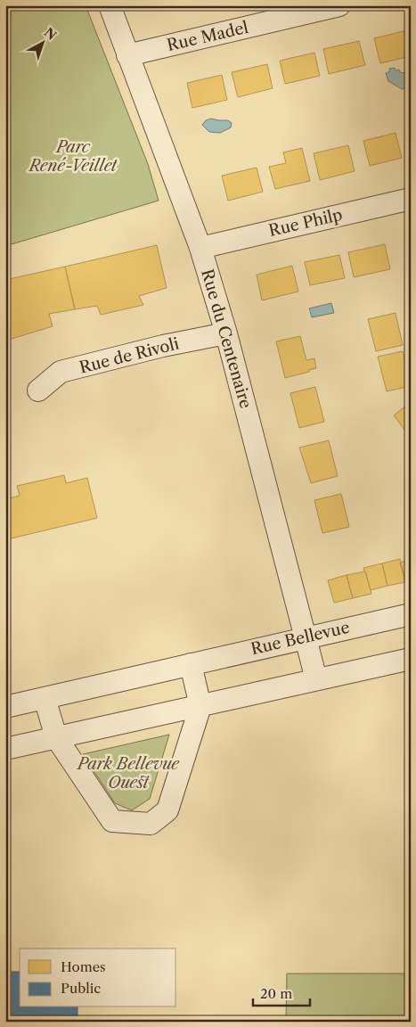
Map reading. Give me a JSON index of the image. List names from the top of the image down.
{
  "streets": {
    "street": [
      "Rue Madel",
      "Rue Philp",
      "Rue du Centenaire",
      "Rue de Rivoli",
      "Rue Bellevue"
    ]
  },
  "crossings": [
    ["Rue Madel", "Rue du Centenaire"],
    ["Rue Philp", "Rue du Centenaire"],
    ["Rue du Centenaire", "Rue de Rivoli"],
    ["Rue du Centenaire", "Rue Bellevue"]
  ],
  "parks": ["Parc René-Veillet", "Park Bellevue Ouest"],
  "legend": ["Homes", "Public"],
  "scale_bar": "20 m",
  "north": "top right"
}
